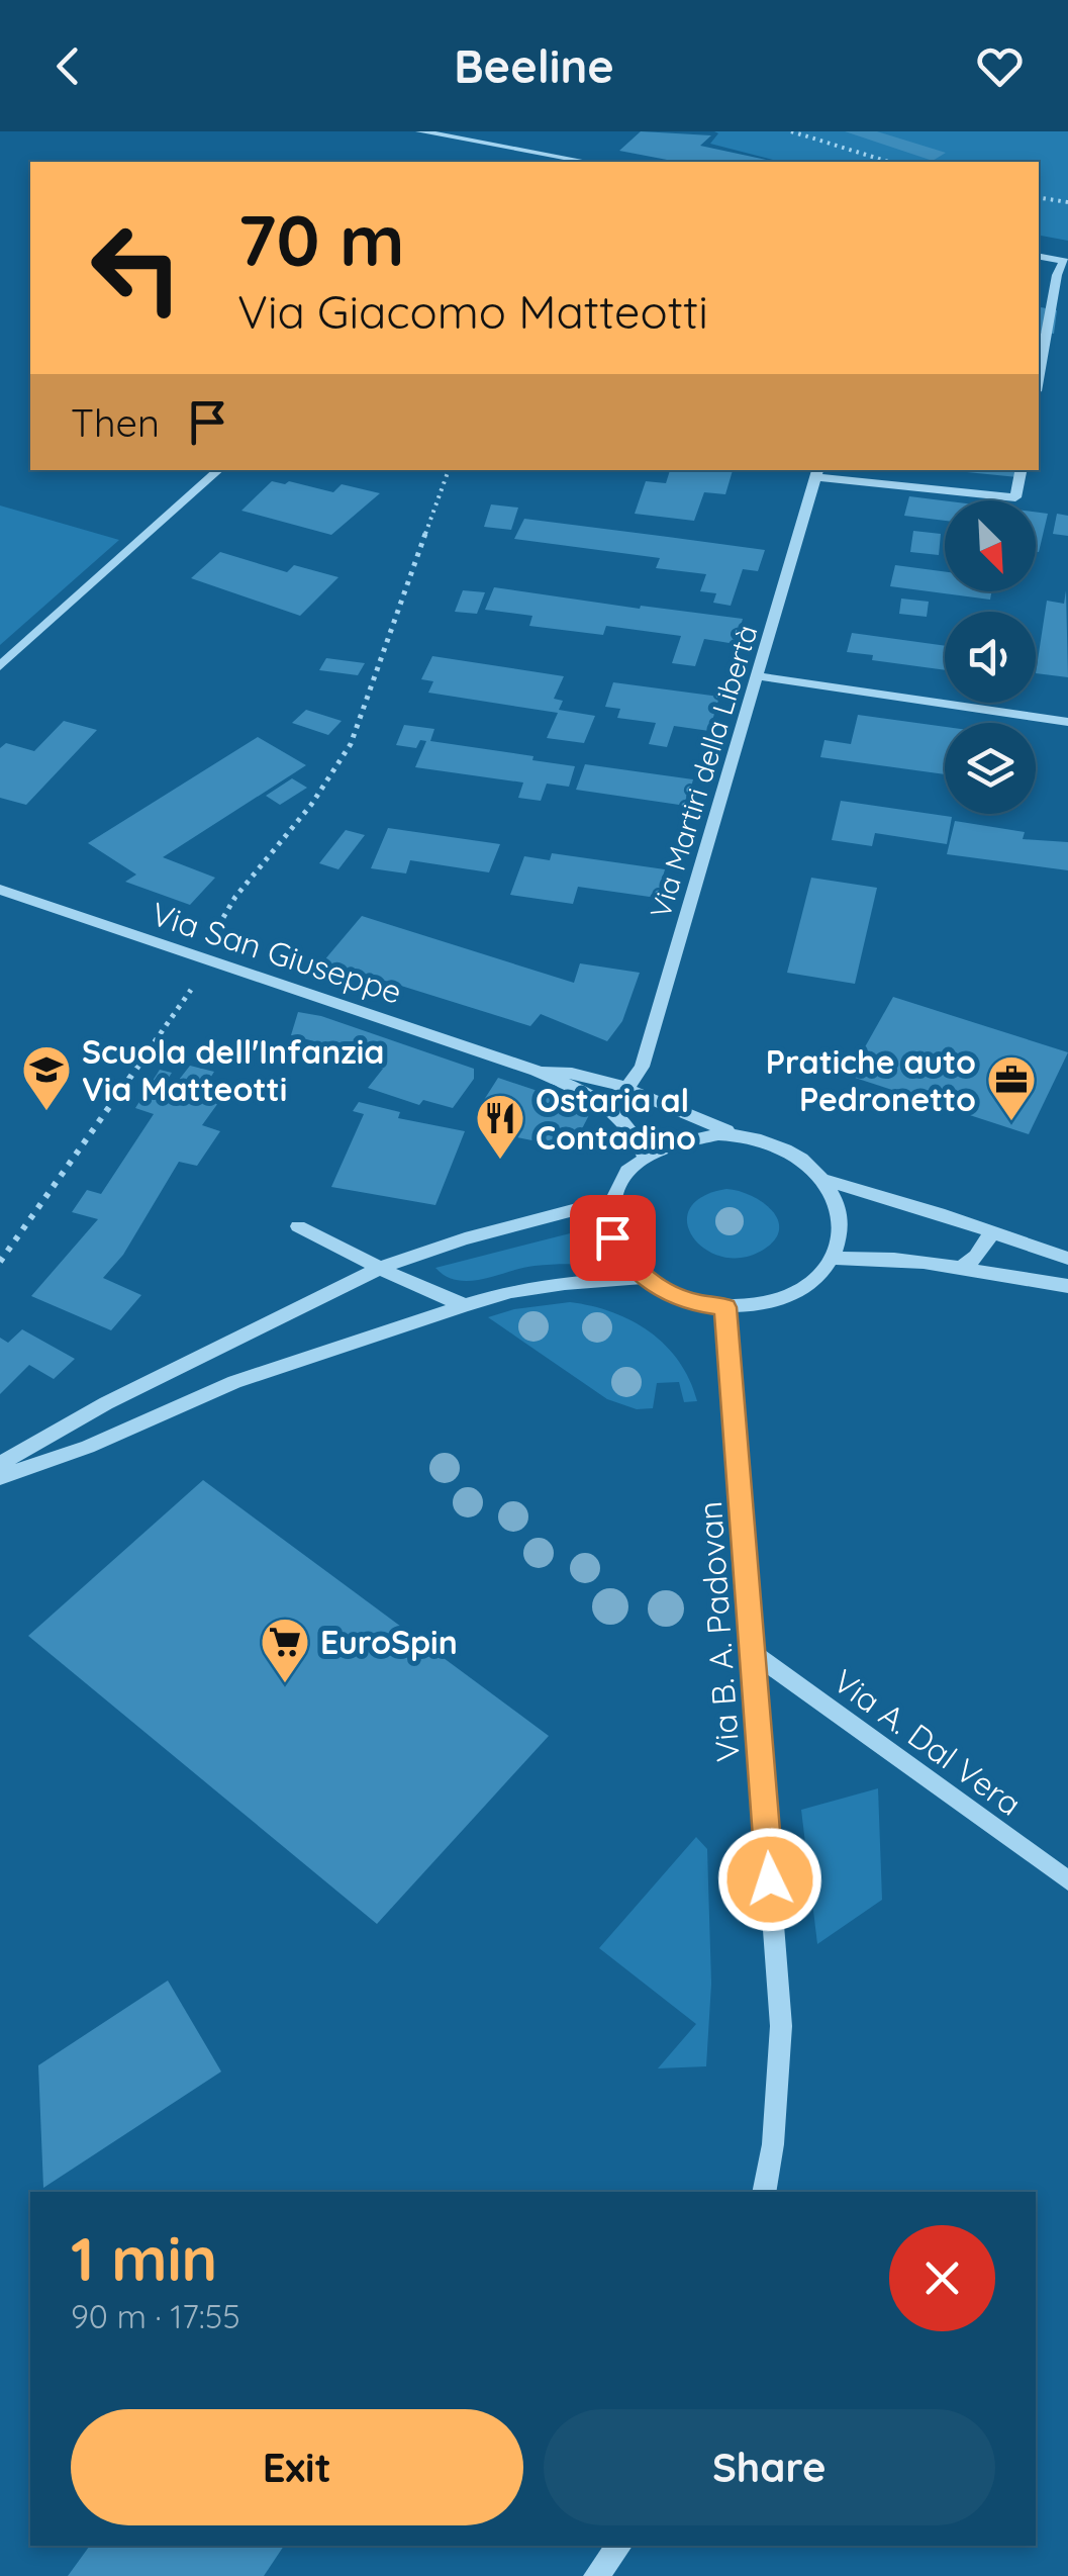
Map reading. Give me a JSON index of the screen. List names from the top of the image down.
{
  "streets": {
    "street": [
      "Via Martiri della Libertà",
      "Via San Giuseppe",
      "Via B. A. Padovan",
      "Via A. Dal Vera"
    ]
  },
  "crossings": [
    ["Via Martiri della Libertà", "Via San Giuseppe"],
    ["Via San Giuseppe", "Via B. A. Padovan"],
    ["Via B. A. Padovan", "Via A. Dal Vera"]
  ],
  "places": {
    "school or university": ["Scuola dell'Infanzia Via Matteotti"],
    "office": ["Pratiche auto Pedronetto"],
    "restaurant": ["Ostaria al Contadino"],
    "supermarket": ["EuroSpin"]
  },
  "north": "bottom right",
  "page": {
    "header": "Beeline",
    "turn": ["70 m", "Via Giacomo Matteotti"],
    "then": "Then",
    "heading": ["1 min", "90 m · 17:55"],
    "buttons": ["Exit", "Share"]
  }
}
